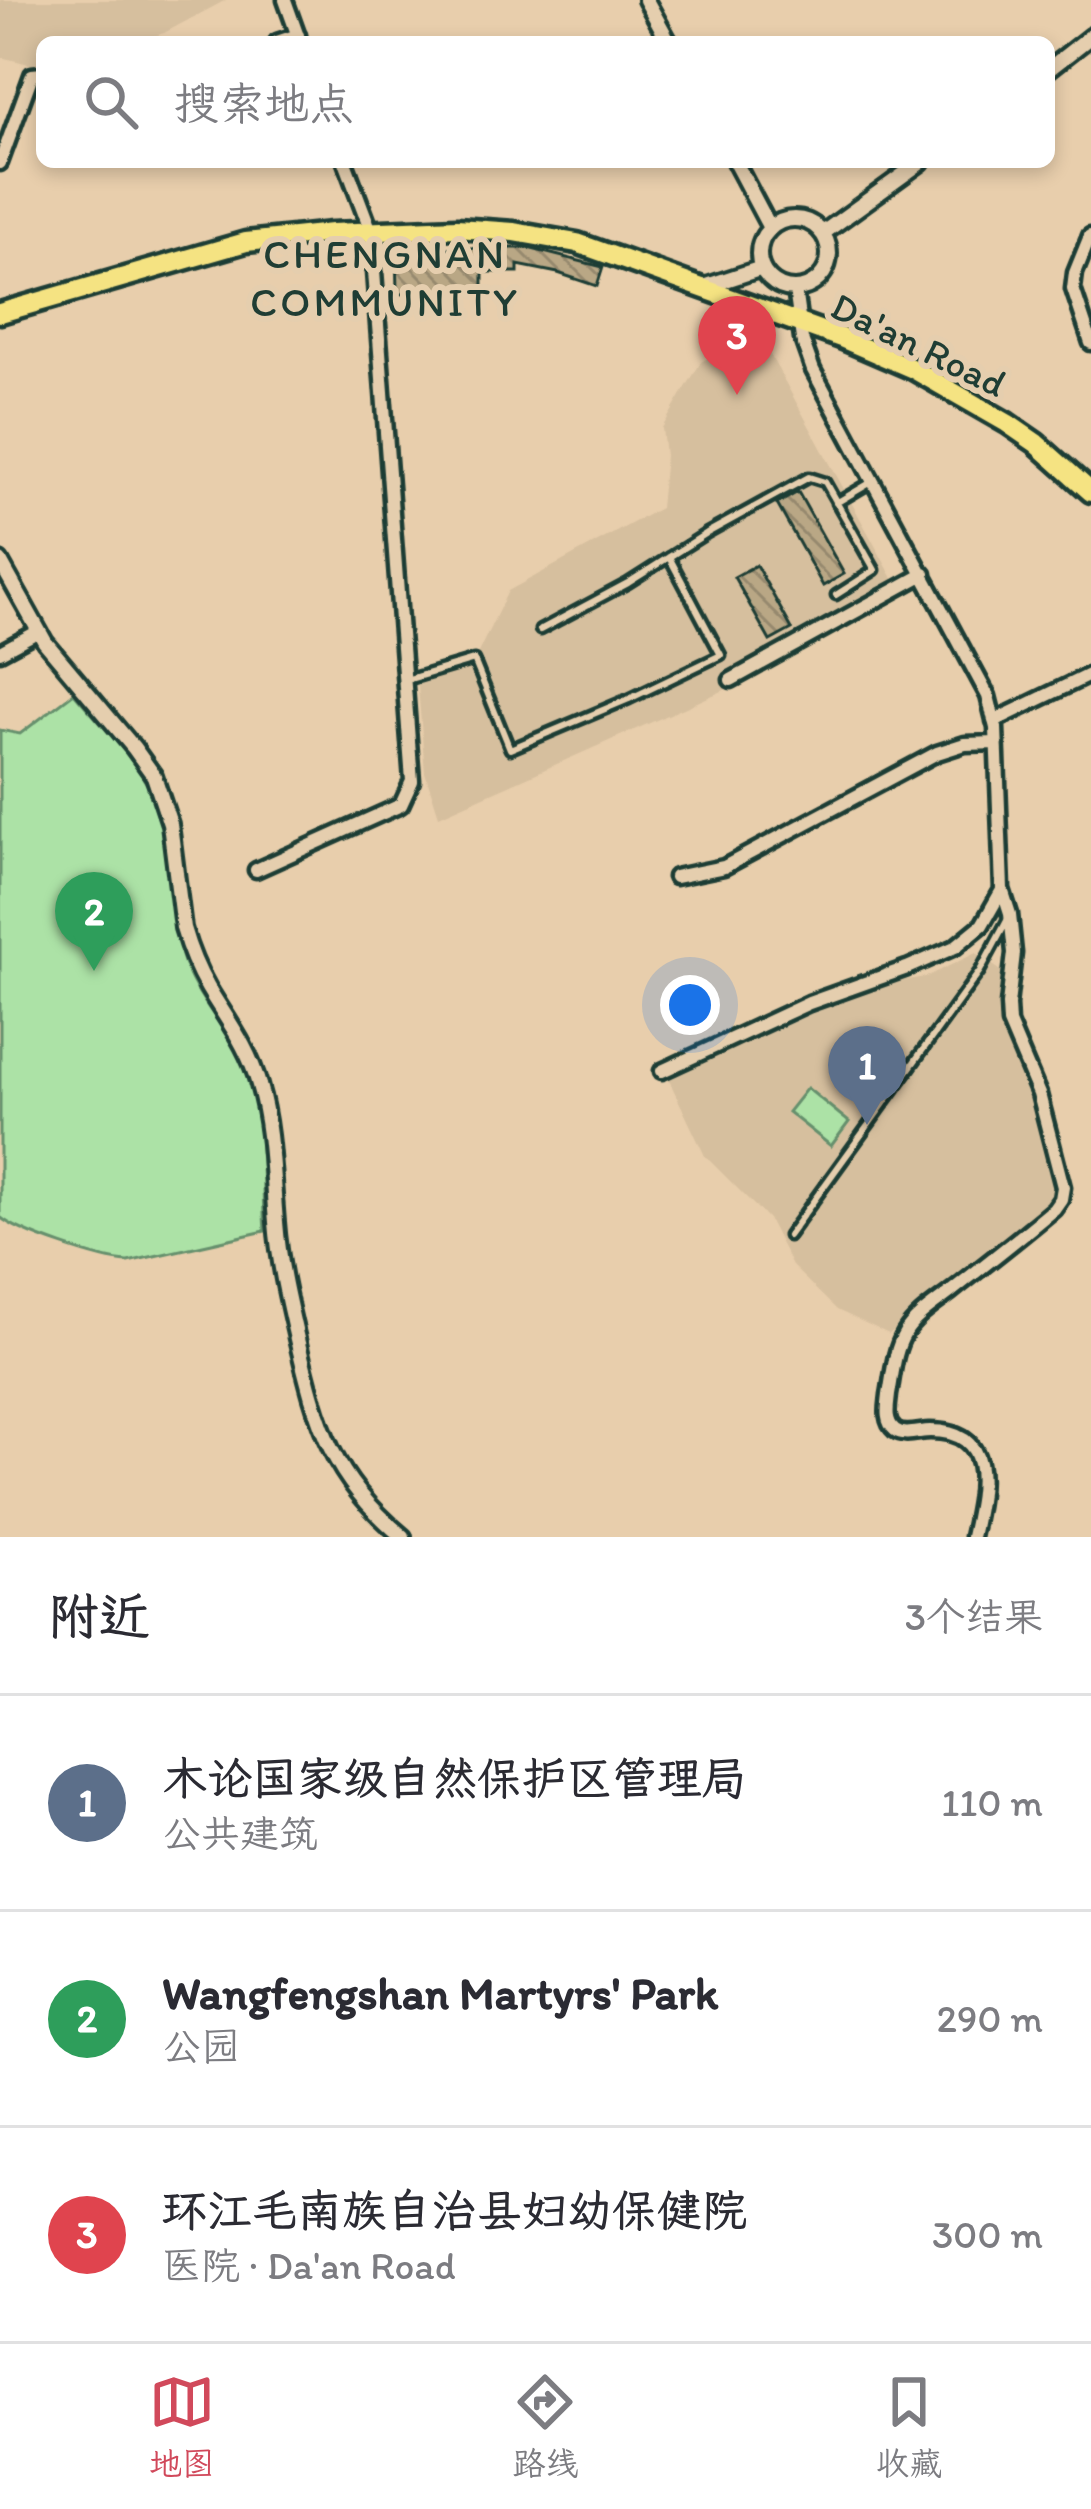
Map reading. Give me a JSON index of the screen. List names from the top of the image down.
{
  "streets": {
    "main road": ["Da'an Road"]
  },
  "districts": ["CHENGNAN COMMUNITY"],
  "page": {
    "search": "搜索地点",
    "pins": ["3", "2", "1"],
    "heading": ["附近", "3个结果"],
    "list": [
      {
        "mark": "1",
        "name": "木论国家级自然保护区管理局",
        "note": "公共建筑",
        "value": "110 m"
      },
      {
        "mark": "2",
        "name": "Wangfengshan Martyrs' Park",
        "note": "公园",
        "value": "290 m"
      },
      {
        "mark": "3",
        "name": "环江毛南族自治县妇幼保健院",
        "note": "医院 · Da'an Road",
        "value": "300 m"
      }
    ],
    "nav": ["地图", "路线", "收藏"]
  }
}
